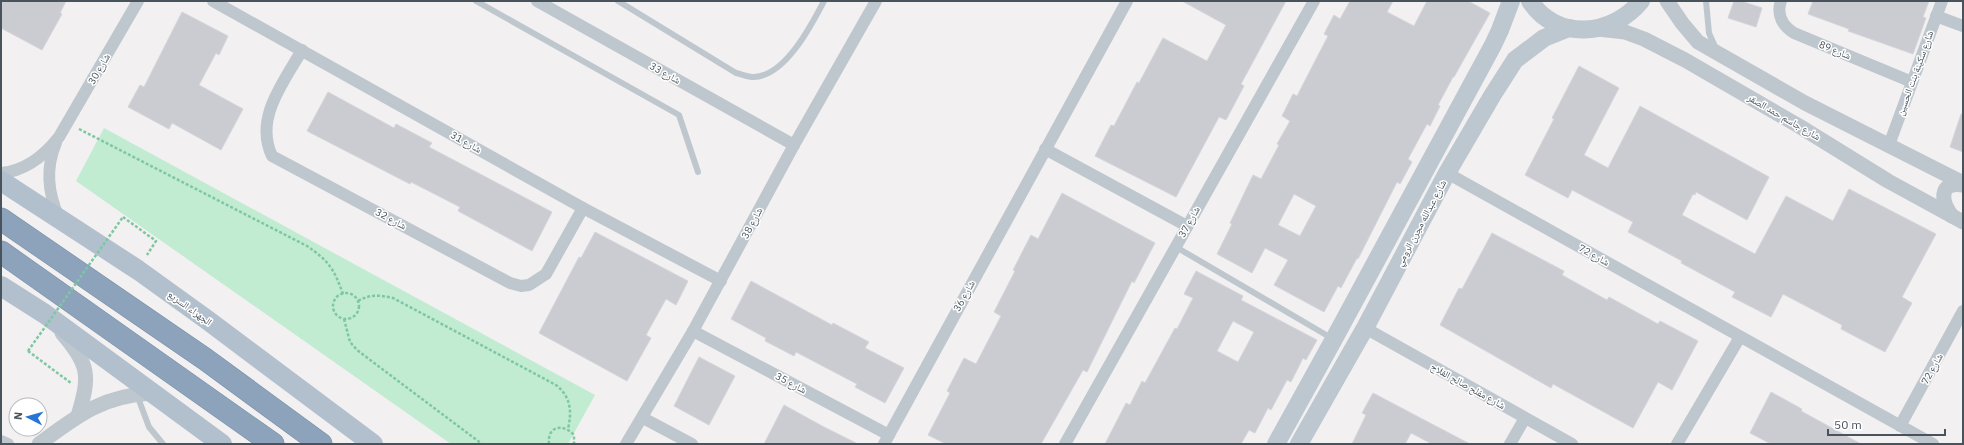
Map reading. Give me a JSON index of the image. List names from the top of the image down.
{
  "streets": {
    "main road": ["شارع عبدالله مجرن الرومي", "الجهراء السريع"],
    "street": [
      "شارع 89",
      "شارع 30",
      "شارع 33",
      "شارع سكينة بنت الحسين",
      "شارع جاسم حمد الصقر",
      "شارع 31",
      "شارع 32",
      "شارع 37",
      "شارع 38",
      "شارع 72",
      "شارع 36",
      "شارع 35",
      "شارع مفلح صالح الفلاح"
    ]
  },
  "crossings": [
    ["شارع 89", "شارع سكينة بنت الحسين"],
    ["شارع 30", "الجهراء السريع"],
    ["شارع 33", "شارع 38"],
    ["شارع 31", "شارع 32"],
    ["شارع 31", "شارع 38"],
    ["شارع 38", "شارع 35"],
    ["شارع عبدالله مجرن الرومي", "شارع 72"],
    ["شارع عبدالله مجرن الرومي", "شارع مفلح صالح الفلاح"],
    ["شارع 36", "شارع 35"]
  ],
  "scale_bar": "50 m",
  "north": "left"
}
